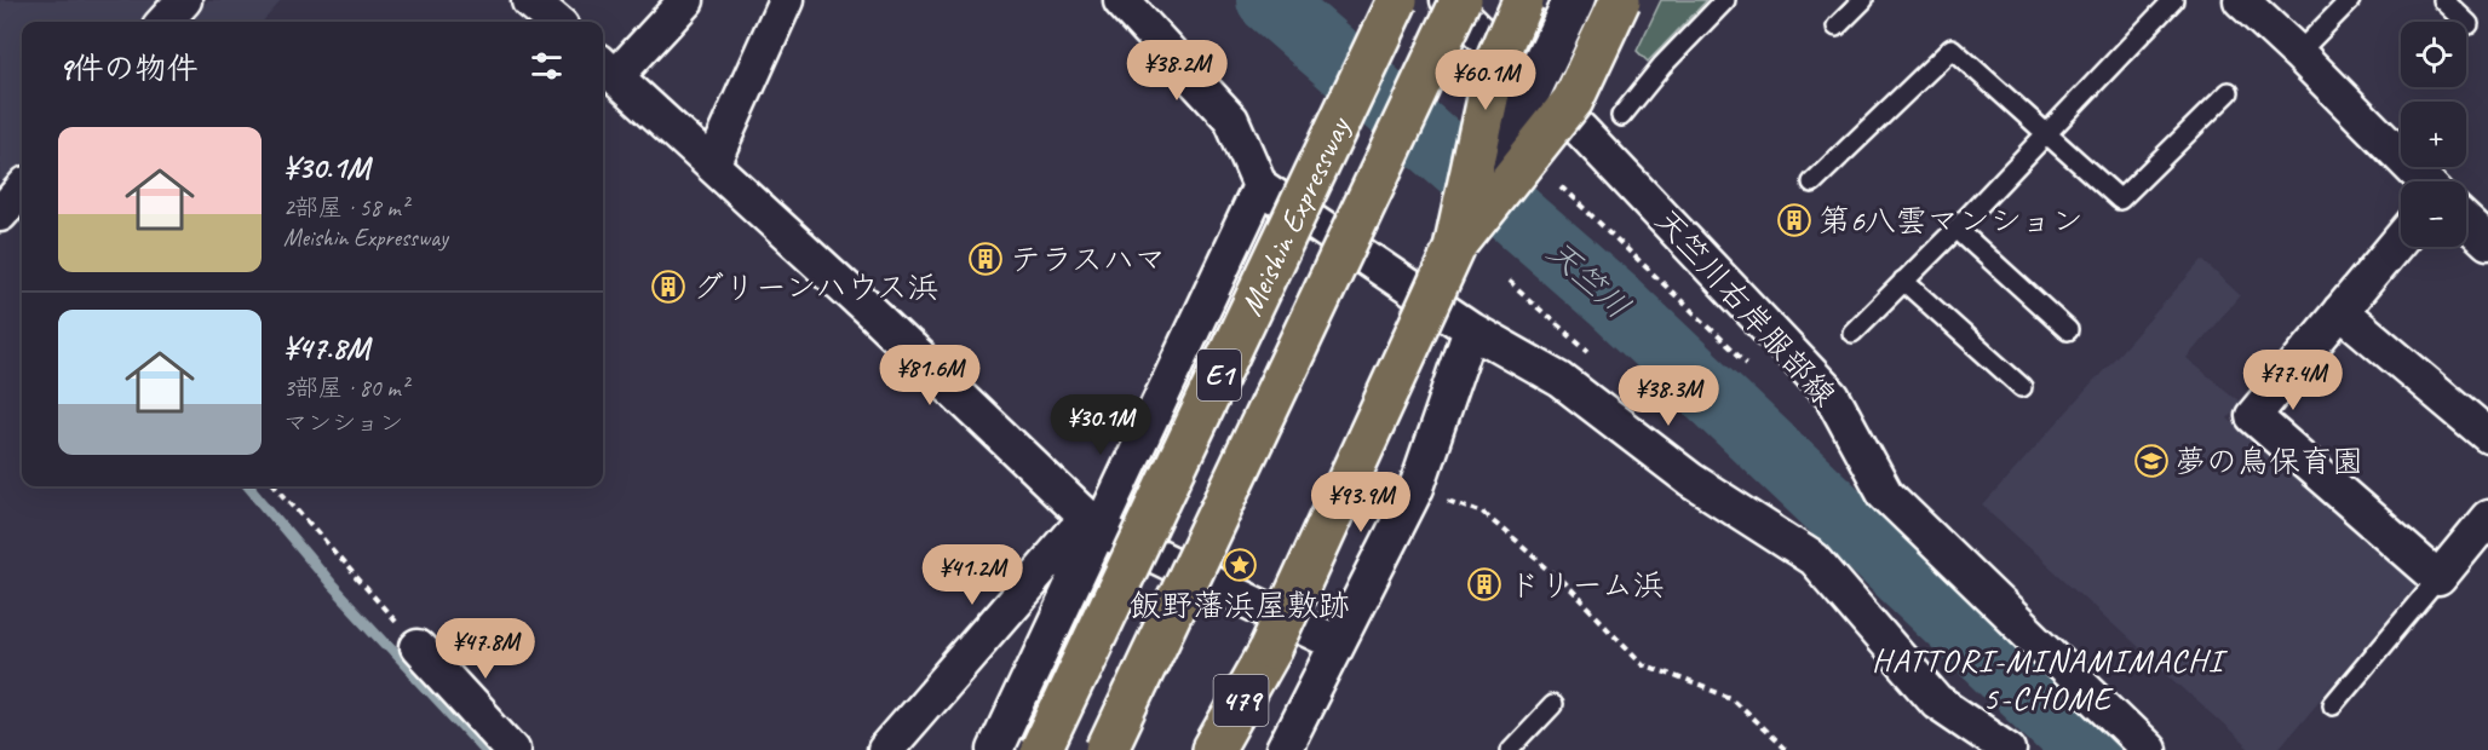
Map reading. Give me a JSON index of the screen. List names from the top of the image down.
{
  "streets": {
    "highway": ["Meishin Expressway", "E1", "479"],
    "street": ["天竺川右岸服部線"]
  },
  "districts": ["HATTORI-MINAMIMACHI 5-CHOME"],
  "water": ["天竺川"],
  "places": {
    "building": [
      "第6八雲マンション",
      "テラスハマ",
      "グリーンハウス浜",
      "ドリーム浜"
    ],
    "school or university": ["夢の鳥保育園"],
    "place": ["飯野藩浜屋敷跡"]
  },
  "page": {
    "map_buttons": ["+", "−"],
    "heading": "9件の物件",
    "price": [
      "¥38.2M",
      "¥60.1M",
      "¥81.6M",
      "¥77.4M",
      "¥38.3M",
      "¥30.1M",
      "¥93.9M",
      "¥41.2M",
      "¥47.8M"
    ],
    "list": [
      {
        "name": "¥30.1M",
        "note": "2部屋 · 58 m² · Meishin Expressway"
      },
      {
        "name": "¥47.8M",
        "note": "3部屋 · 80 m² · マンション"
      }
    ]
  }
}
